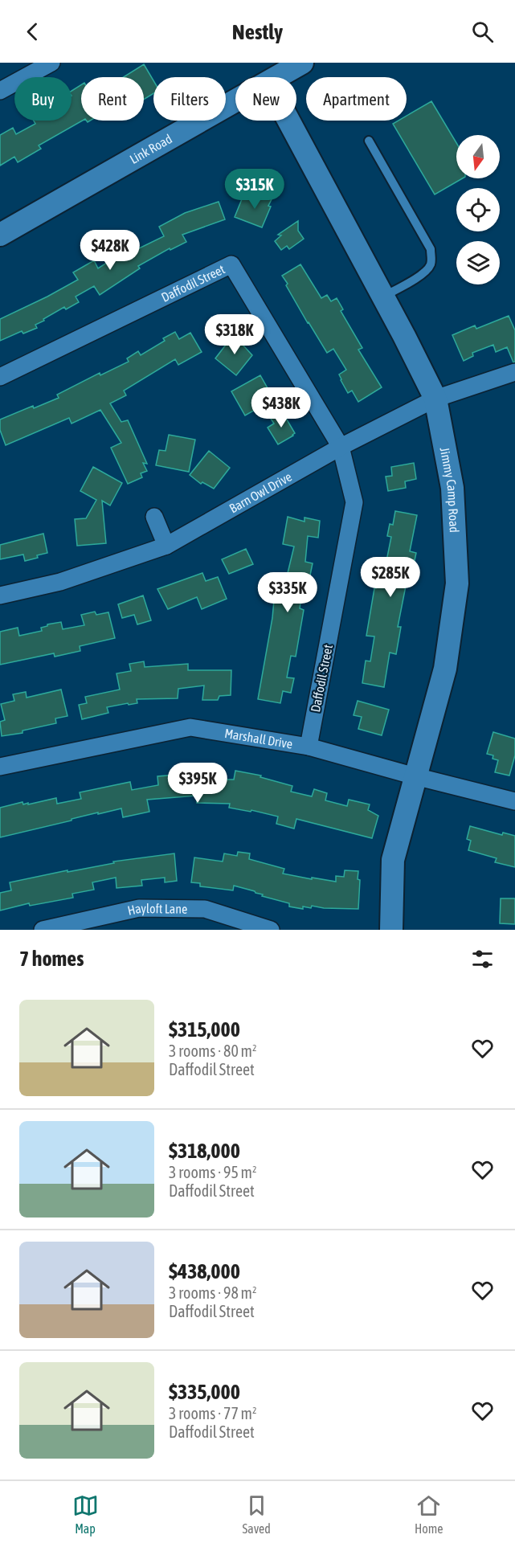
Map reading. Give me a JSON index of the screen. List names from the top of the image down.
{
  "streets": {
    "street": [
      "Link Road",
      "Daffodil Street",
      "Jimmy Camp Road",
      "Barn Owl Drive",
      "Marshall Drive",
      "Hayloft Lane"
    ]
  },
  "crossings": [
    ["Daffodil Street", "Barn Owl Drive"],
    ["Daffodil Street", "Marshall Drive"],
    ["Jimmy Camp Road", "Barn Owl Drive"],
    ["Jimmy Camp Road", "Marshall Drive"]
  ],
  "north": "bottom",
  "page": {
    "header": "Nestly",
    "chip": [
      "Buy",
      "Rent",
      "Filters",
      "New",
      "Apartment"
    ],
    "price": [
      "$315K",
      "$428K",
      "$318K",
      "$438K",
      "$285K",
      "$335K",
      "$395K"
    ],
    "heading": "7 homes",
    "list": [
      {
        "name": "$315,000",
        "note": "3 rooms · 80 m² · Daffodil Street"
      },
      {
        "name": "$318,000",
        "note": "3 rooms · 95 m² · Daffodil Street"
      },
      {
        "name": "$438,000",
        "note": "3 rooms · 98 m² · Daffodil Street"
      },
      {
        "name": "$335,000",
        "note": "3 rooms · 77 m² · Daffodil Street"
      }
    ],
    "tabs": ["Map", "Saved", "Home"]
  }
}
